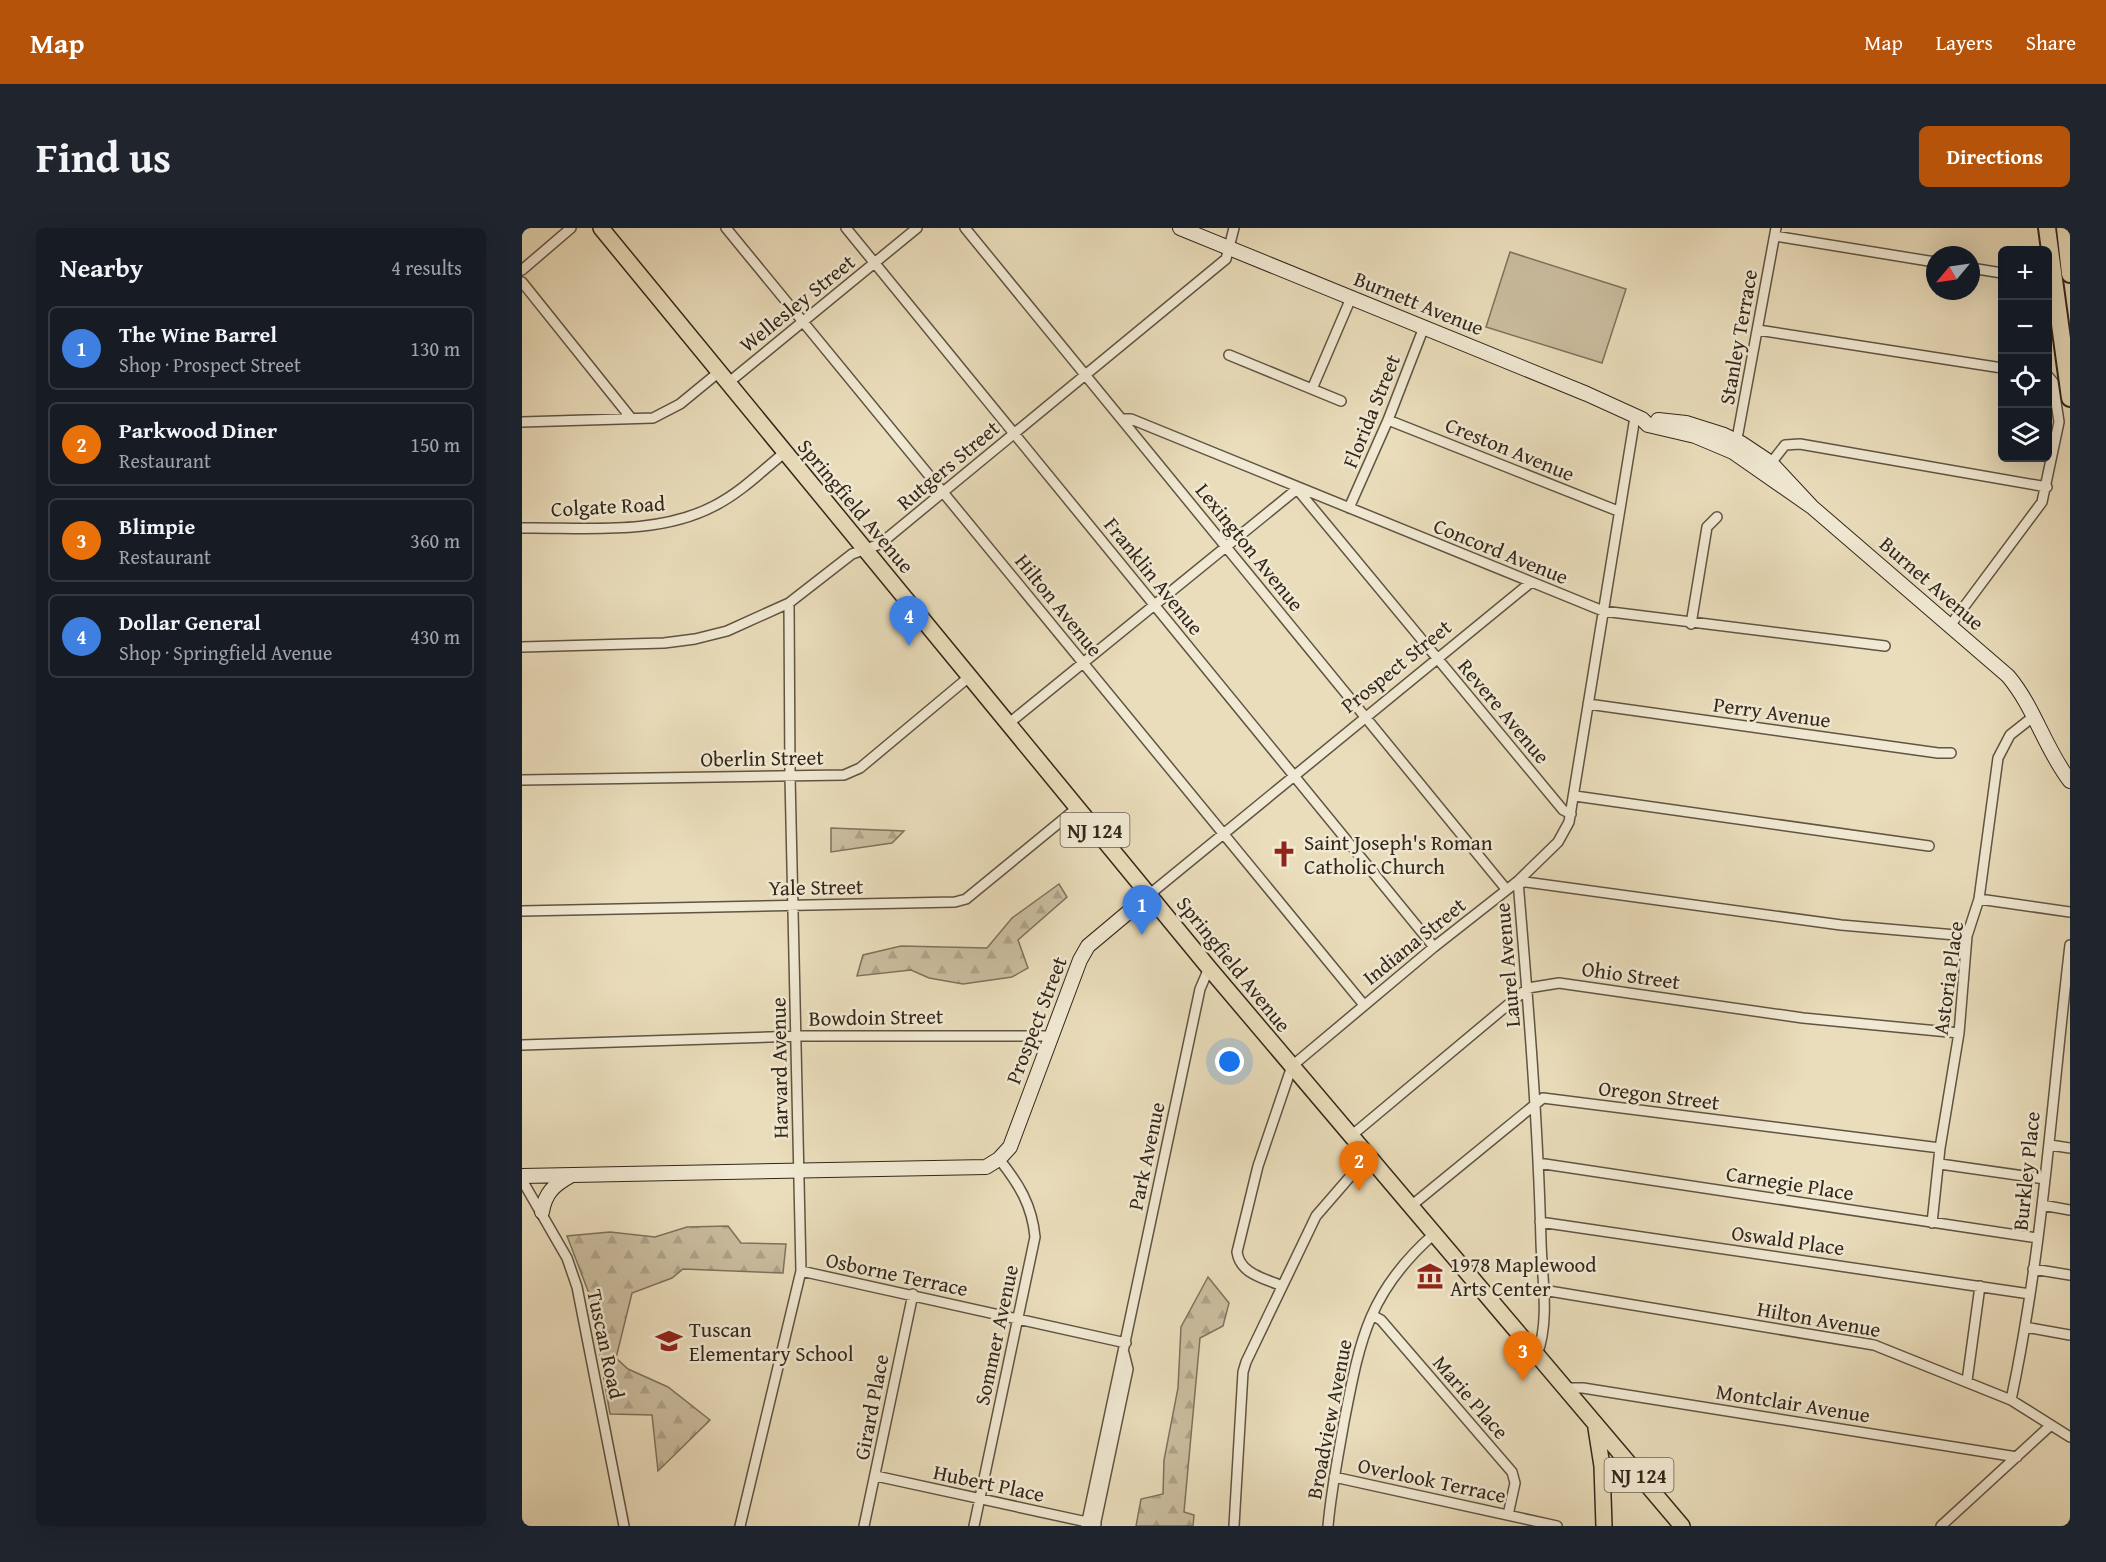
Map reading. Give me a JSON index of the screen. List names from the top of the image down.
{
  "streets": {
    "main road": ["Springfield Avenue", "NJ 124"],
    "street": [
      "Wellesley Street",
      "Burnett Avenue",
      "Stanley Terrace",
      "Florida Street",
      "Creston Avenue",
      "Rutgers Street",
      "Colgate Road",
      "Lexington Avenue",
      "Concord Avenue",
      "Franklin Avenue",
      "Burnet Avenue",
      "Hilton Avenue",
      "Prospect Street",
      "Revere Avenue",
      "Perry Avenue",
      "Oberlin Street",
      "Yale Street",
      "Indiana Street",
      "Laurel Avenue",
      "Ohio Street",
      "Astoria Place",
      "Bowdoin Street",
      "Harvard Avenue",
      "Oregon Street",
      "Park Avenue",
      "Burkley Place",
      "Carnegie Place",
      "Oswald Place",
      "Osborne Terrace",
      "Sommer Avenue",
      "Tuscan Road",
      "Marie Place",
      "Montclair Avenue",
      "Girard Place",
      "Broadview Avenue",
      "Overlook Terrace",
      "Hubert Place"
    ]
  },
  "crossings": [
    ["Wellesley Street", "Springfield Avenue"],
    ["Wellesley Street", "Franklin Avenue"],
    ["Wellesley Street", "Hilton Avenue"],
    ["Burnett Avenue", "Stanley Terrace"],
    ["Burnett Avenue", "Florida Street"],
    ["Burnett Avenue", "Rutgers Street"],
    ["Burnett Avenue", "Burnet Avenue"],
    ["Burnett Avenue", "Laurel Avenue"],
    ["Stanley Terrace", "Burnet Avenue"],
    ["Florida Street", "Creston Avenue"],
    ["Florida Street", "Concord Avenue"],
    ["Creston Avenue", "Laurel Avenue"],
    ["Rutgers Street", "Springfield Avenue"],
    ["Rutgers Street", "Lexington Avenue"],
    ["Rutgers Street", "Franklin Avenue"],
    ["Rutgers Street", "Hilton Avenue"],
    ["Rutgers Street", "Harvard Avenue"],
    ["Colgate Road", "Springfield Avenue"],
    ["Springfield Avenue", "Prospect Street"],
    ["Springfield Avenue", "Oberlin Street"],
    ["Springfield Avenue", "Yale Street"],
    ["Springfield Avenue", "Indiana Street"],
    ["Springfield Avenue", "Laurel Avenue"],
    ["Springfield Avenue", "Park Avenue"],
    ["Springfield Avenue", "Montclair Avenue"],
    ["Springfield Avenue", "Broadview Avenue"],
    ["Lexington Avenue", "Concord Avenue"],
    ["Lexington Avenue", "Prospect Street"],
    ["Lexington Avenue", "Indiana Street"],
    ["Concord Avenue", "Prospect Street"],
    ["Concord Avenue", "Revere Avenue"],
    ["Concord Avenue", "Laurel Avenue"],
    ["Franklin Avenue", "Prospect Street"],
    ["Franklin Avenue", "Indiana Street"],
    ["Burnet Avenue", "Astoria Place"],
    ["Hilton Avenue", "Prospect Street"],
    ["Hilton Avenue", "Indiana Street"],
    ["Hilton Avenue", "Laurel Avenue"],
    ["Hilton Avenue", "Burkley Place"],
    ["Prospect Street", "Revere Avenue"],
    ["Prospect Street", "Bowdoin Street"],
    ["Prospect Street", "Sommer Avenue"],
    ["Revere Avenue", "Laurel Avenue"],
    ["Perry Avenue", "Laurel Avenue"],
    ["Oberlin Street", "Harvard Avenue"],
    ["Yale Street", "Harvard Avenue"],
    ["Indiana Street", "Laurel Avenue"],
    ["Laurel Avenue", "Ohio Street"],
    ["Laurel Avenue", "Oregon Street"],
    ["Laurel Avenue", "Carnegie Place"],
    ["Laurel Avenue", "Oswald Place"],
    ["Ohio Street", "Astoria Place"],
    ["Astoria Place", "Oregon Street"],
    ["Astoria Place", "Carnegie Place"],
    ["Bowdoin Street", "Harvard Avenue"],
    ["Harvard Avenue", "Osborne Terrace"],
    ["Park Avenue", "Osborne Terrace"],
    ["Park Avenue", "Hubert Place"],
    ["Burkley Place", "Carnegie Place"],
    ["Burkley Place", "Oswald Place"],
    ["Osborne Terrace", "Sommer Avenue"],
    ["Osborne Terrace", "Girard Place"],
    ["Sommer Avenue", "Hubert Place"],
    ["Marie Place", "Broadview Avenue"],
    ["Marie Place", "Overlook Terrace"],
    ["Girard Place", "Hubert Place"],
    ["Broadview Avenue", "Overlook Terrace"]
  ],
  "places": {
    "church": ["Saint Joseph's Roman Catholic Church"],
    "museum": ["1978 Maplewood Arts Center"],
    "school or university": ["Tuscan Elementary School"]
  },
  "north": "bottom left",
  "page": {
    "header": "Map",
    "nav": ["Map", "Layers", "Share"],
    "title": "Find us",
    "buttons": "Directions",
    "heading": ["Nearby", "4 results"],
    "map_buttons": ["+", "−"],
    "list": [
      {
        "mark": "1",
        "name": "The Wine Barrel",
        "note": "Shop · Prospect Street",
        "value": "130 m"
      },
      {
        "mark": "2",
        "name": "Parkwood Diner",
        "note": "Restaurant",
        "value": "150 m"
      },
      {
        "mark": "3",
        "name": "Blimpie",
        "note": "Restaurant",
        "value": "360 m"
      },
      {
        "mark": "4",
        "name": "Dollar General",
        "note": "Shop · Springfield Avenue",
        "value": "430 m"
      }
    ],
    "pins": [
      "4",
      "1",
      "2",
      "3"
    ]
  }
}
